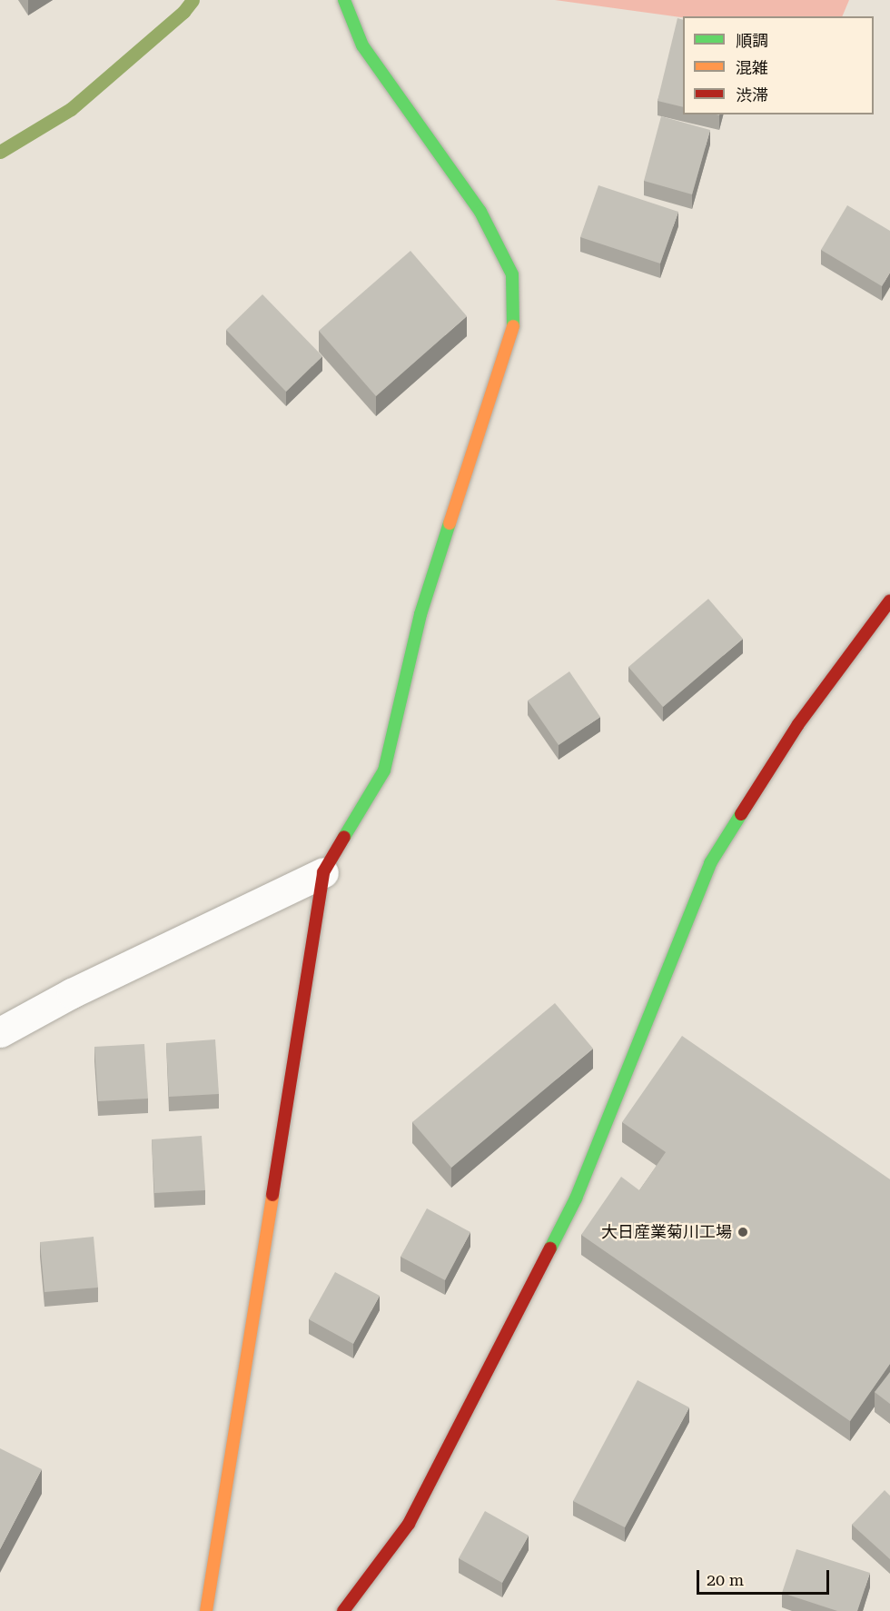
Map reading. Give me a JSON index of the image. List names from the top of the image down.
{
  "places": ["大日産業菊川工場"],
  "legend": ["順調", "混雑", "渋滞"],
  "scale_bar": "20 m"
}
